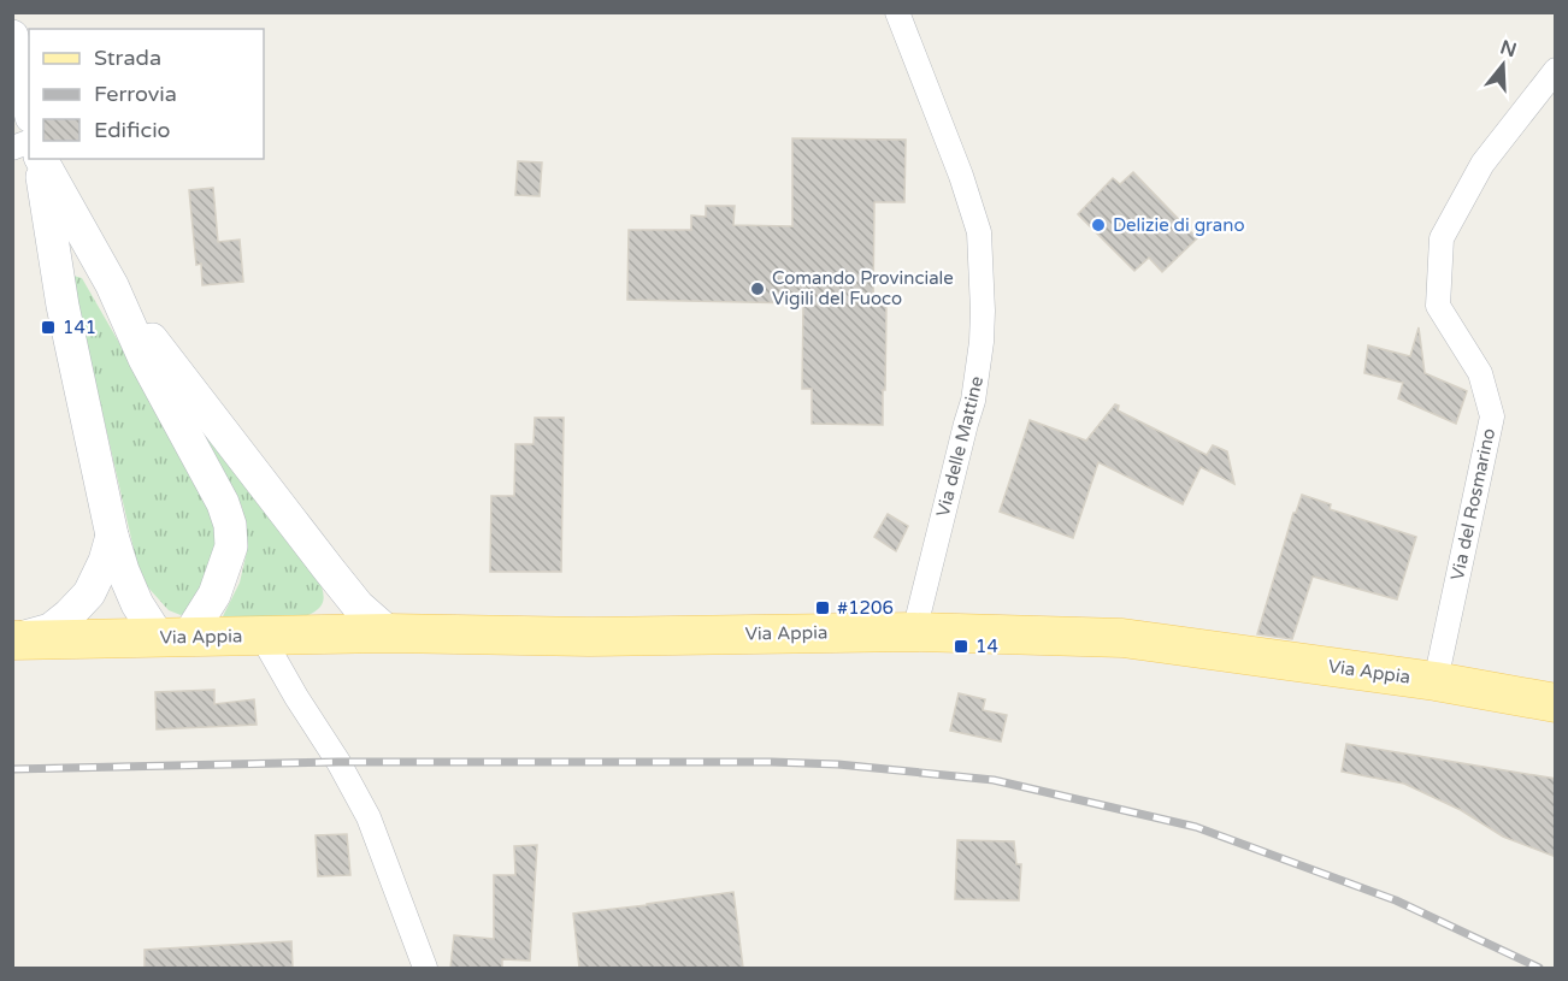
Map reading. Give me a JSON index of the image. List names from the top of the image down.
{
  "streets": {
    "main road": ["Via Appia"],
    "street": ["Via delle Mattine", "Via del Rosmarino"]
  },
  "crossings": [
    ["Via delle Mattine", "Via Appia"],
    ["Via del Rosmarino", "Via Appia"]
  ],
  "places": {
    "other": ["Delizie di grano", "Comando Provinciale Vigili del Fuoco"],
    "transit": ["141", "#1206", "14"]
  },
  "legend": ["Strada", "Ferrovia", "Edificio"],
  "north": "top"
}
